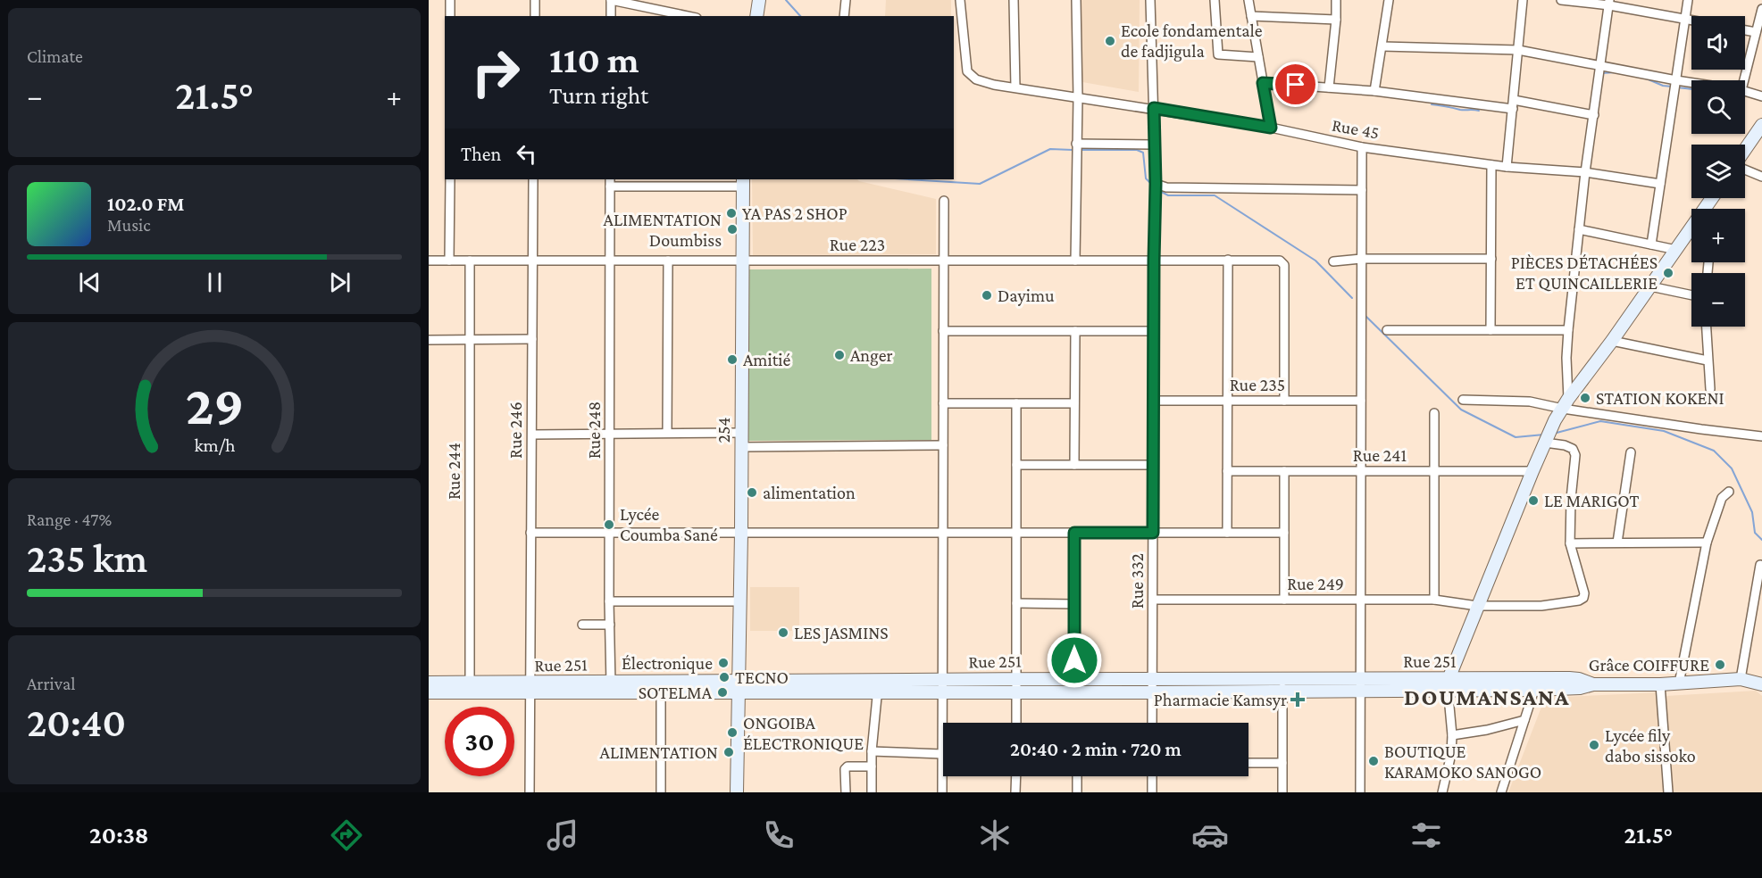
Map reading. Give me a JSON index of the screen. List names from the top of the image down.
{
  "streets": {
    "main road": ["254", "Rue 251"],
    "street": [
      "Rue 45",
      "Rue 223",
      "Rue 235",
      "Rue 246",
      "Rue 248",
      "Rue 241",
      "Rue 244",
      "Rue 332",
      "Rue 249"
    ]
  },
  "crossings": [
    ["Rue 45", "Rue 332"],
    ["Rue 223", "Rue 235"],
    ["Rue 223", "Rue 246"],
    ["Rue 223", "Rue 248"],
    ["Rue 223", "254"],
    ["Rue 223", "Rue 244"],
    ["Rue 223", "Rue 332"],
    ["Rue 235", "Rue 332"],
    ["Rue 246", "Rue 251"],
    ["Rue 248", "Rue 251"],
    ["254", "Rue 251"],
    ["Rue 244", "Rue 251"],
    ["Rue 332", "Rue 249"],
    ["Rue 332", "Rue 251"]
  ],
  "districts": ["DOUMANSANA"],
  "places": {
    "other": [
      "Ecole fondamentale de fadjigula",
      "YA PAS 2 SHOP",
      "ALIMENTATION Doumbiss",
      "PIÈCES DÉTACHÉES ET QUINCAILLERIE",
      "Dayimu",
      "Anger",
      "Amitié",
      "STATION KOKENI",
      "alimentation",
      "LE MARIGOT",
      "Lycée Coumba Sané",
      "LES JASMINS",
      "Électronique",
      "Grâce COIFFURE",
      "TECNO",
      "SOTELMA",
      "ONGOIBA ÉLECTRONIQUE",
      "Lycée fily dabo sissoko",
      "ALIMENTATION",
      "BOUTIQUE KARAMOKO SANOGO"
    ],
    "health": ["Pharmacie Kamsyr"]
  },
  "page": {
    "tile": [
      "Climate",
      ["Range · 47%", "235 km"],
      ["Arrival", "20:40"]
    ],
    "map_buttons": ["+", "−"],
    "turn": ["110 m", "Turn right"],
    "heat": ["−", "21.5°", "+"],
    "then": "Then",
    "song": ["102.0 FM", "Music"],
    "limit": "30",
    "trip": "20:40 · 2 min · 720 m",
    "tabs": ["20:38", "21.5°"],
    "gauge": ["29", "km/h"]
  }
}
